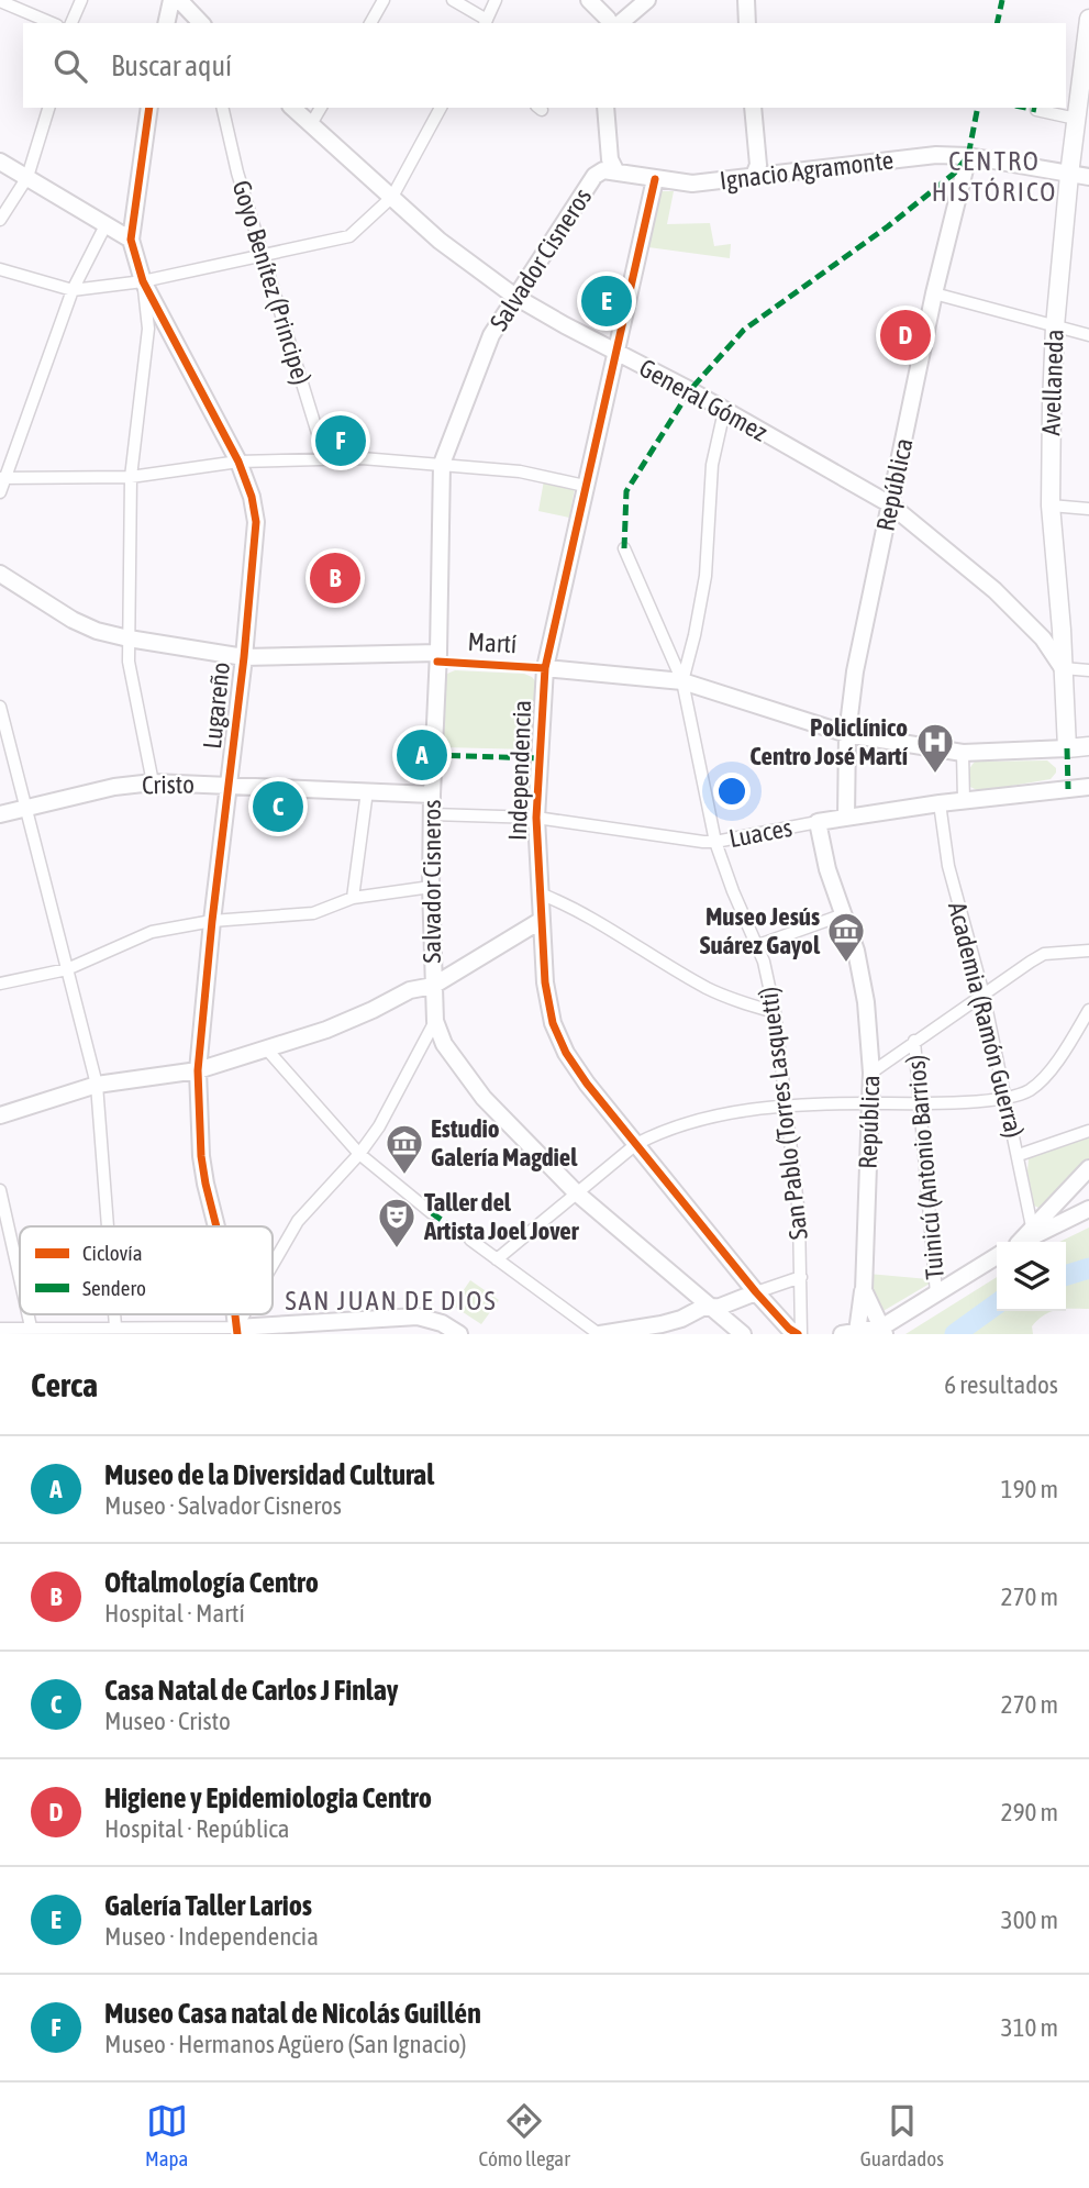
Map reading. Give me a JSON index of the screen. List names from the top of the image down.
{
  "streets": {
    "main road": ["Avellaneda", "Martí"],
    "street": [
      "Ignacio Agramonte",
      "Salvador Cisneros",
      "Goyo Benítez (Principe)",
      "General Gómez",
      "República",
      "Lugareño",
      "Independencia",
      "Cristo",
      "Luaces",
      "Academia (Ramón Guerra)",
      "San Pablo (Torres Lasquetti)",
      "Tuinicú (Antonio Barrios)"
    ]
  },
  "crossings": [
    ["Ignacio Agramonte", "Salvador Cisneros"],
    ["Ignacio Agramonte", "Avellaneda"],
    ["Ignacio Agramonte", "República"],
    ["Ignacio Agramonte", "Independencia"],
    ["Salvador Cisneros", "General Gómez"],
    ["Salvador Cisneros", "Martí"],
    ["Salvador Cisneros", "Cristo"],
    ["Salvador Cisneros", "Luaces"],
    ["Avellaneda", "General Gómez"],
    ["Avellaneda", "Martí"],
    ["General Gómez", "República"],
    ["General Gómez", "Independencia"],
    ["República", "Martí"],
    ["República", "Luaces"],
    ["Martí", "Lugareño"],
    ["Martí", "Independencia"],
    ["Martí", "San Pablo (Torres Lasquetti)"],
    ["Lugareño", "Cristo"],
    ["Independencia", "Luaces"],
    ["Independencia", "San Pablo (Torres Lasquetti)"],
    ["Luaces", "Academia (Ramón Guerra)"],
    ["Luaces", "San Pablo (Torres Lasquetti)"]
  ],
  "districts": ["CENTRO HISTÓRICO", "SAN JUAN DE DIOS"],
  "places": {
    "hospital": ["Policlínico Centro José Martí"],
    "museum": ["Museo Jesús Suárez Gayol", "Estudio Galería Magdiel"],
    "theatre": ["Taller del Artista Joel Jover"]
  },
  "legend": ["Ciclovía", "Sendero"],
  "page": {
    "search": "Buscar aquí",
    "pins": [
      "E",
      "D",
      "F",
      "B",
      "A",
      "C"
    ],
    "heading": ["Cerca", "6 resultados"],
    "list": [
      {
        "mark": "A",
        "name": "Museo de la Diversidad Cultural",
        "note": "Museo · Salvador Cisneros",
        "value": "190 m"
      },
      {
        "mark": "B",
        "name": "Oftalmología Centro",
        "note": "Hospital · Martí",
        "value": "270 m"
      },
      {
        "mark": "C",
        "name": "Casa Natal de Carlos J Finlay",
        "note": "Museo · Cristo",
        "value": "270 m"
      },
      {
        "mark": "D",
        "name": "Higiene y Epidemiologia Centro",
        "note": "Hospital · República",
        "value": "290 m"
      },
      {
        "mark": "E",
        "name": "Galería Taller Larios",
        "note": "Museo · Independencia",
        "value": "300 m"
      },
      {
        "mark": "F",
        "name": "Museo Casa natal de Nicolás Guillén",
        "note": "Museo · Hermanos Agüero (San Ignacio)",
        "value": "310 m"
      }
    ],
    "nav": ["Mapa", "Cómo llegar", "Guardados"]
  }
}
